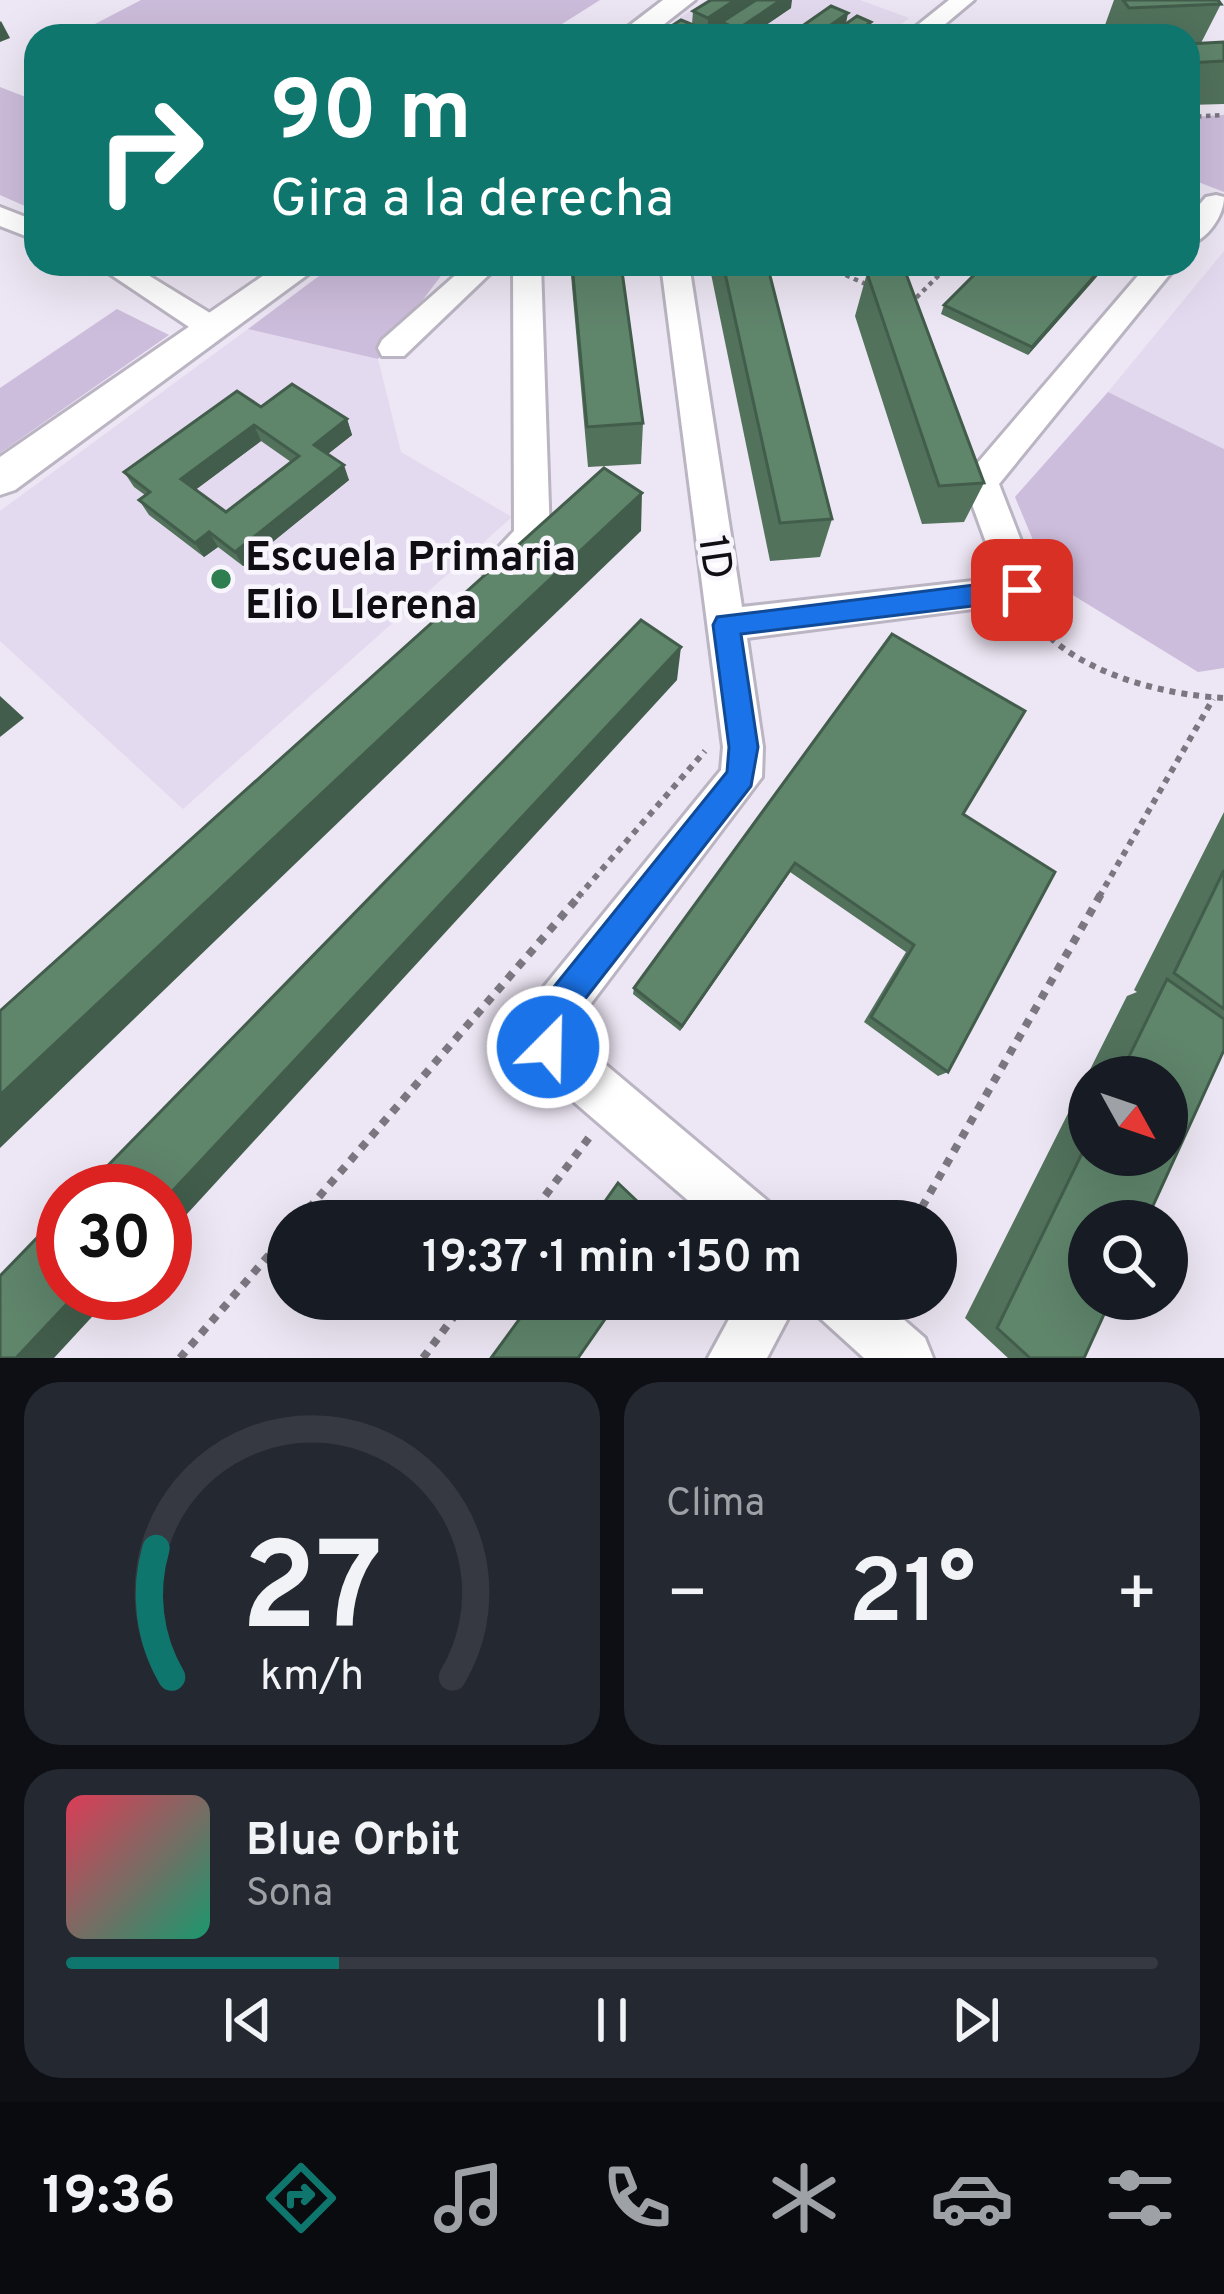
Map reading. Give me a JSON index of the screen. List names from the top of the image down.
{
  "streets": {
    "street": ["1D"]
  },
  "places": ["Escuela Primaria Elio Llerena"],
  "north": "bottom right",
  "page": {
    "turn": ["90 m", "Gira a la derecha"],
    "limit": "30",
    "trip": "19:37 · 1 min · 150 m",
    "tile": "Clima",
    "heat": ["−", "21°", "+"],
    "song": ["Blue Orbit", "Sona"],
    "tabs": "19:36",
    "gauge": ["27", "km/h"]
  }
}
